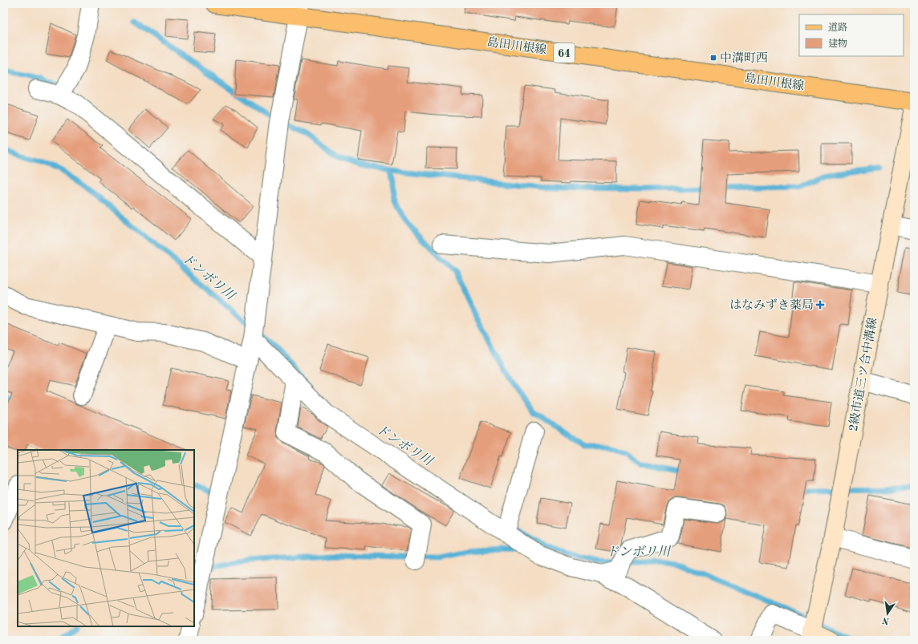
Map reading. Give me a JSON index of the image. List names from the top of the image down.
{
  "streets": {
    "main road": ["島田川根線", "64"],
    "street": ["2級市道三ツ合中溝線"]
  },
  "water": ["ドンボリ川"],
  "places": {
    "transit": ["中溝町西"],
    "health": ["はなみずき薬局"]
  },
  "legend": ["道路", "建物"],
  "north": "bottom"
}
